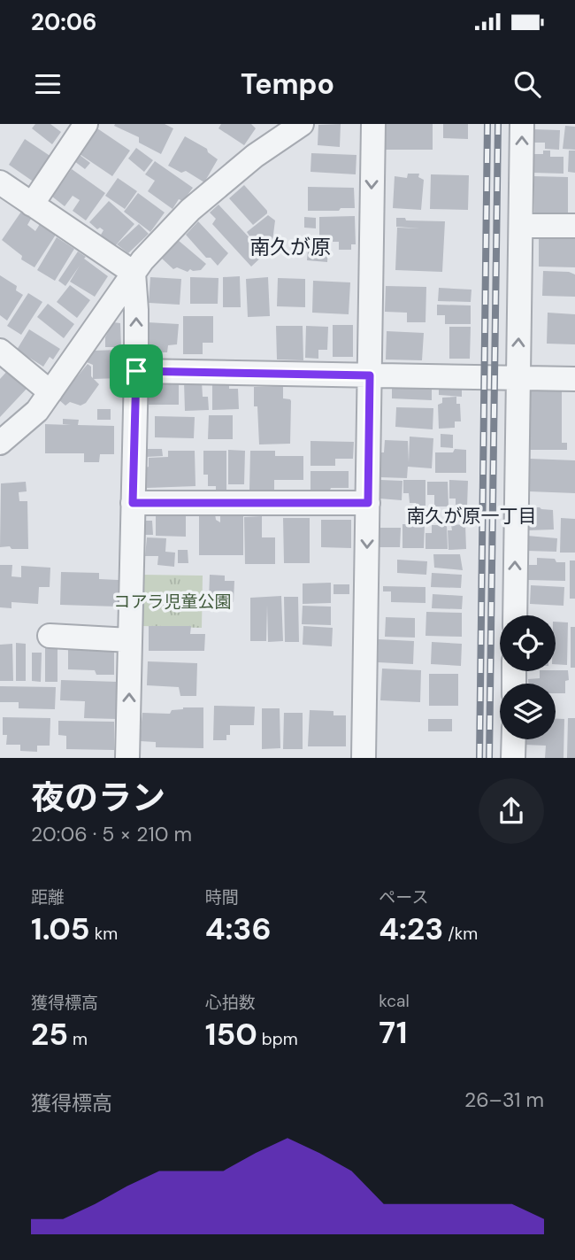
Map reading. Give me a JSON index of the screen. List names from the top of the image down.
{
  "districts": ["南久が原", "南久が原一丁目"],
  "parks": ["コアラ児童公園"],
  "page": {
    "status": "20:06",
    "header": "Tempo",
    "heading": ["夜のラン", "20:06 · 5 × 210 m"],
    "stats": [
      ["距離", "1.05 km"],
      ["時間", "4:36"],
      ["ペース", "4:23 /km"],
      ["獲得標高", "25 m"],
      ["心拍数", "150 bpm"],
      ["kcal", "71"]
    ],
    "chart": ["獲得標高", "26–31 m"]
  }
}
